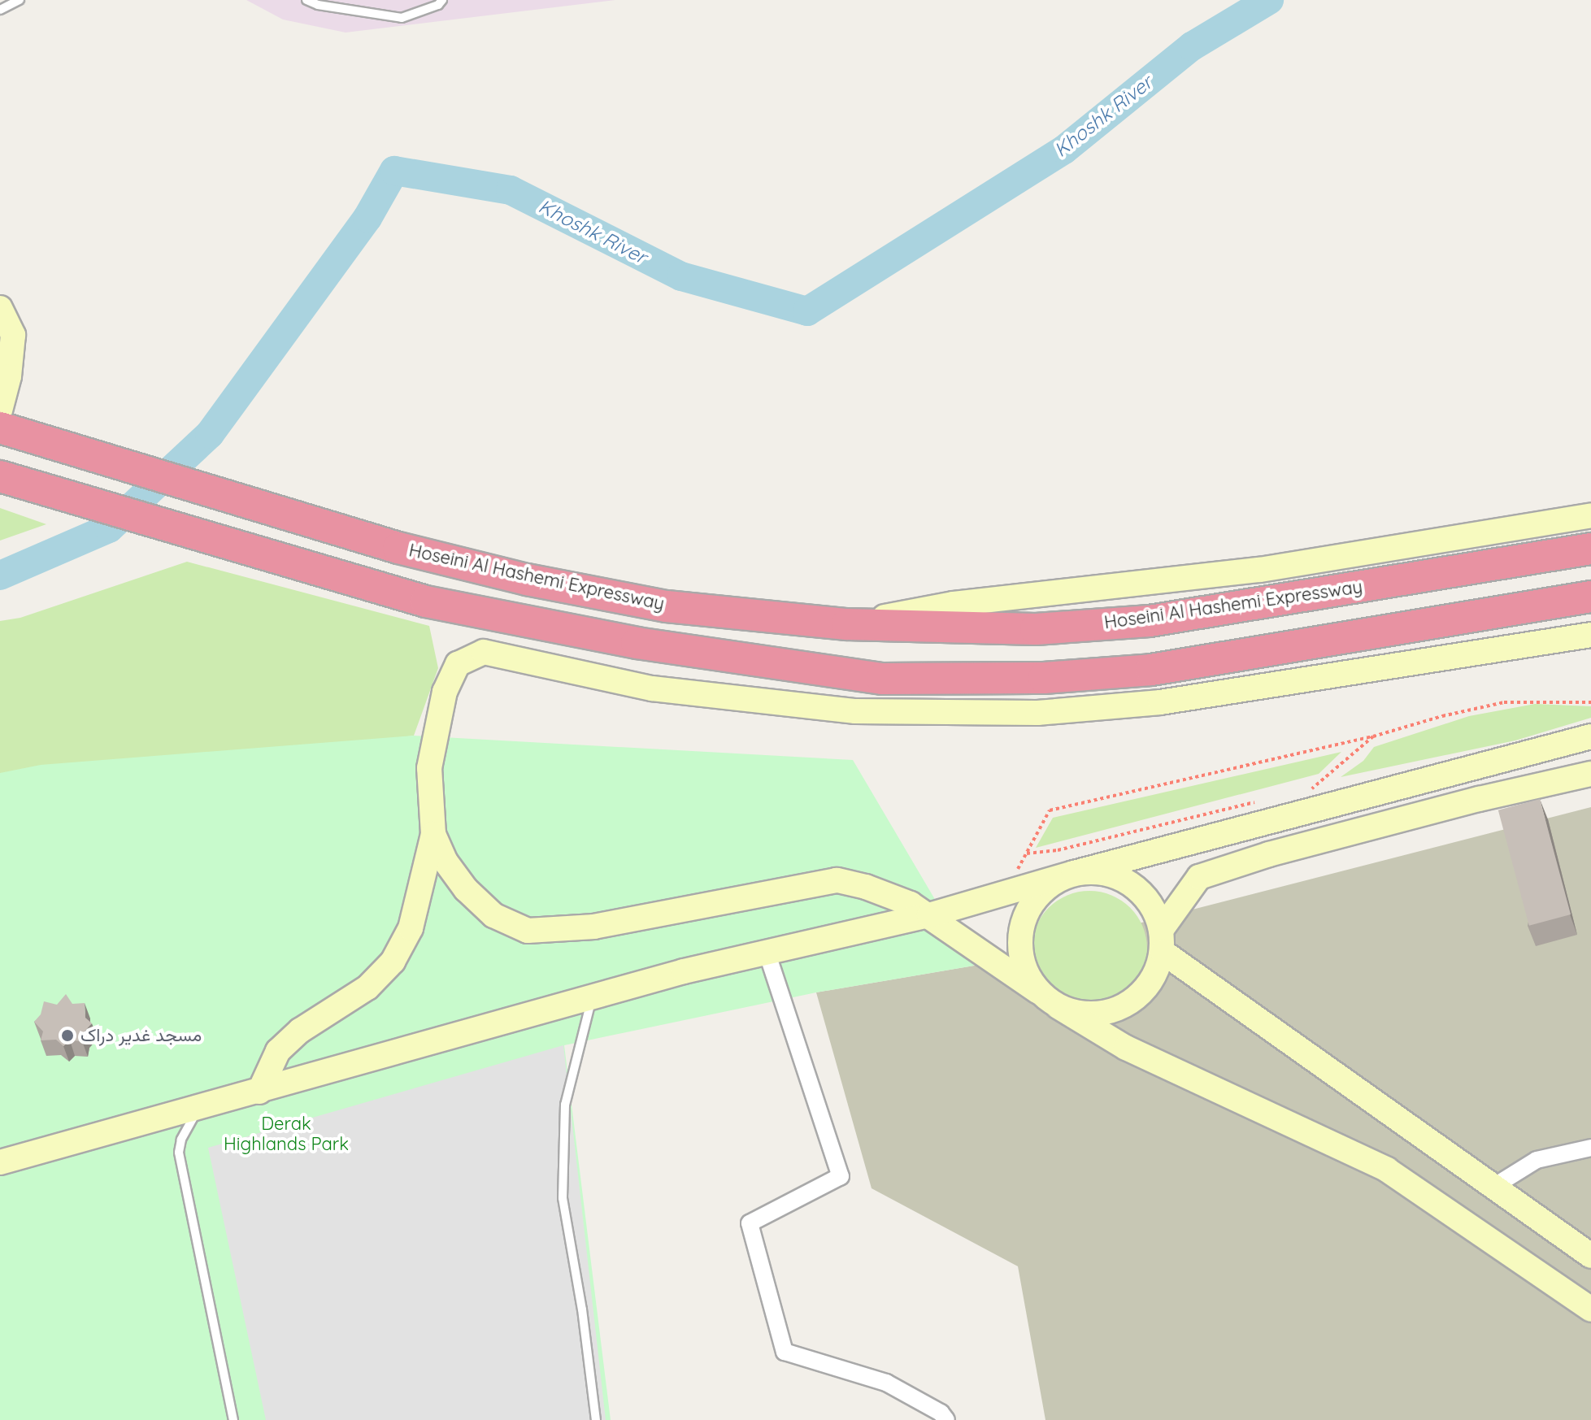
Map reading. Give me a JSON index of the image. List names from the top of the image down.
{
  "streets": {
    "highway": ["Hoseini Al Hashemi Expressway"]
  },
  "water": ["Khoshk River"],
  "parks": ["Derak Highlands Park"],
  "places": ["مسجد غدیر دراک"]
}
